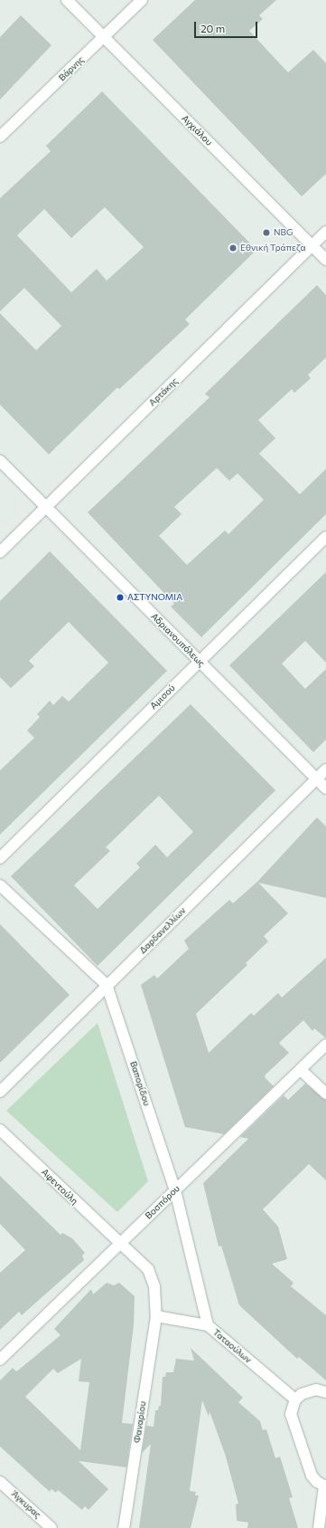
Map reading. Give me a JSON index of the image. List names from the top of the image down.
{
  "streets": {
    "street": [
      "Βάρνης",
      "Αγχιάλου",
      "Αρτάκης",
      "Αδριανουπόλεως",
      "Αμισού",
      "Δαρδανελλίων",
      "Βαπορίδου",
      "Αφεντούλη",
      "Βοσπόρου",
      "Ταταούλων",
      "Φαναρίου",
      "Άγκυρας"
    ]
  },
  "crossings": [
    ["Βάρνης", "Αγχιάλου"],
    ["Αγχιάλου", "Αρτάκης"],
    ["Αρτάκης", "Αδριανουπόλεως"],
    ["Αδριανουπόλεως", "Αμισού"],
    ["Αδριανουπόλεως", "Δαρδανελλίων"],
    ["Δαρδανελλίων", "Βαπορίδου"],
    ["Βαπορίδου", "Βοσπόρου"],
    ["Βαπορίδου", "Ταταούλων"],
    ["Αφεντούλη", "Βοσπόρου"],
    ["Ταταούλων", "Φαναρίου"]
  ],
  "places": ["NBG", "Εθνική Τράπεζα", "ΑΣΤΥΝΟΜΙΑ"],
  "scale_bar": "20 m"
}
